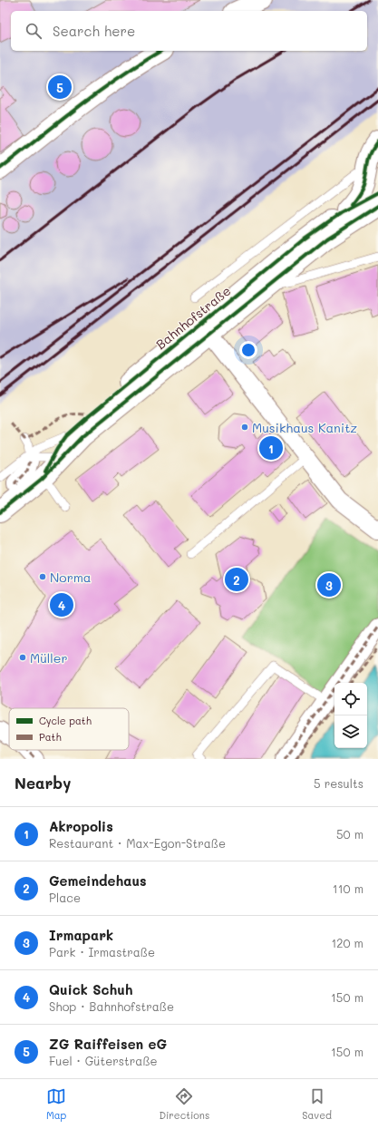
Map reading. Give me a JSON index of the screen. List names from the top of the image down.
{
  "streets": {
    "main road": ["Bahnhofstraße"]
  },
  "places": ["Musikhaus Kanitz", "Norma", "Müller"],
  "legend": ["Cycle path", "Path"],
  "page": {
    "search": "Search here",
    "pins": [
      "5",
      "1",
      "2",
      "3",
      "4"
    ],
    "heading": ["Nearby", "5 results"],
    "list": [
      {
        "mark": "1",
        "name": "Akropolis",
        "note": "Restaurant · Max-Egon-Straße",
        "value": "50 m"
      },
      {
        "mark": "2",
        "name": "Gemeindehaus",
        "note": "Place",
        "value": "110 m"
      },
      {
        "mark": "3",
        "name": "Irmapark",
        "note": "Park · Irmastraße",
        "value": "120 m"
      },
      {
        "mark": "4",
        "name": "Quick Schuh",
        "note": "Shop · Bahnhofstraße",
        "value": "150 m"
      },
      {
        "mark": "5",
        "name": "ZG Raiffeisen eG",
        "note": "Fuel · Güterstraße",
        "value": "150 m"
      }
    ],
    "nav": ["Map", "Directions", "Saved"]
  }
}
